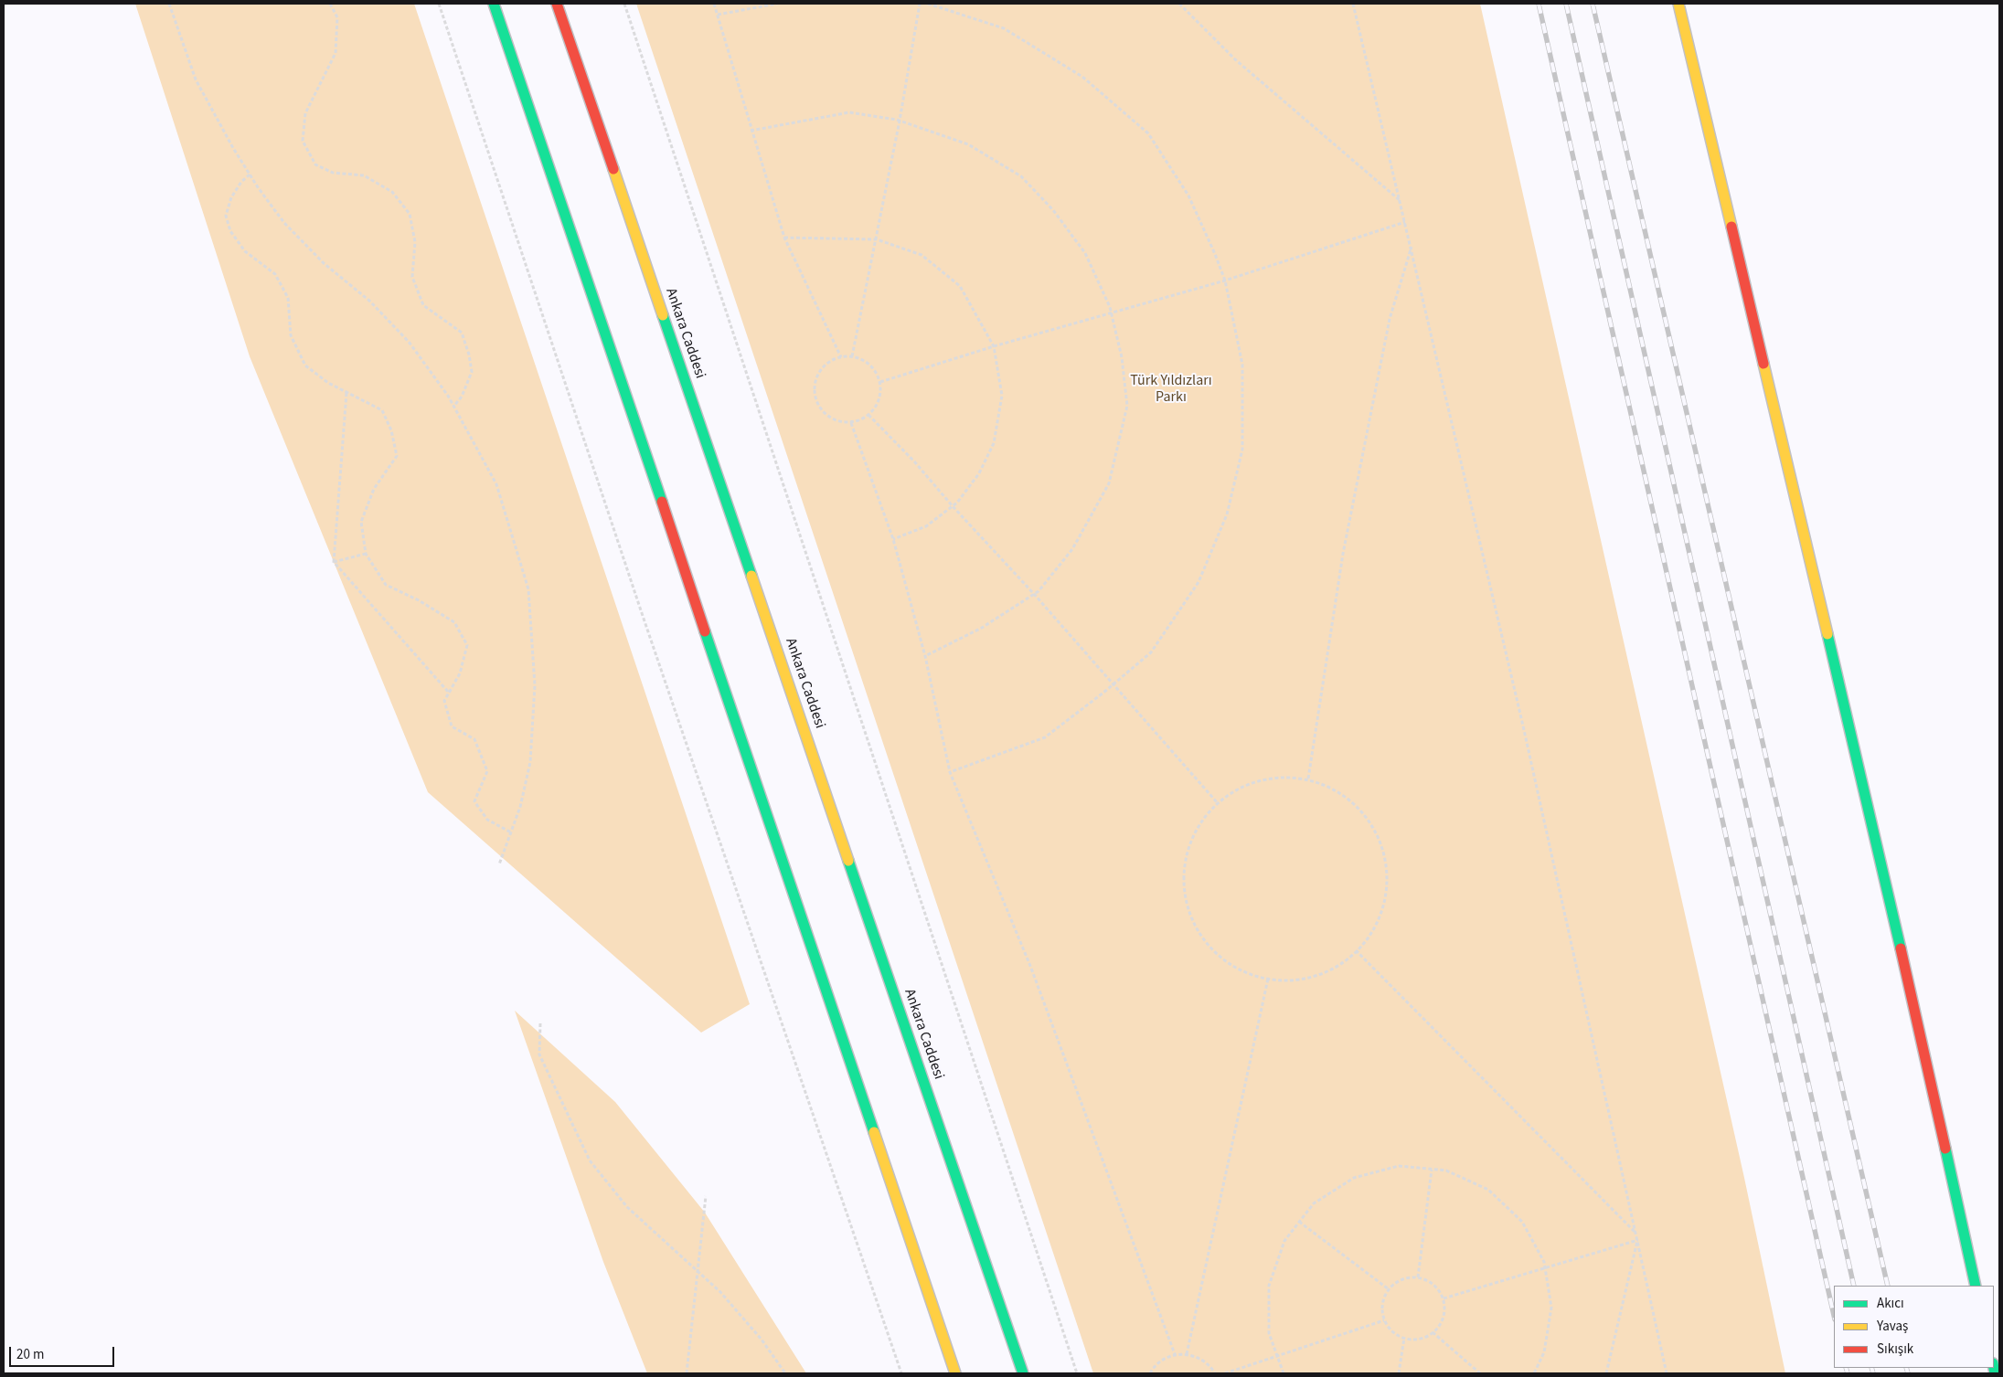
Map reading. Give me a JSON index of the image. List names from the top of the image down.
{
  "streets": {
    "main road": ["Ankara Caddesi"]
  },
  "parks": ["Türk Yıldızları Parkı"],
  "legend": ["Akıcı", "Yavaş", "Sıkışık"],
  "scale_bar": "20 m"
}
